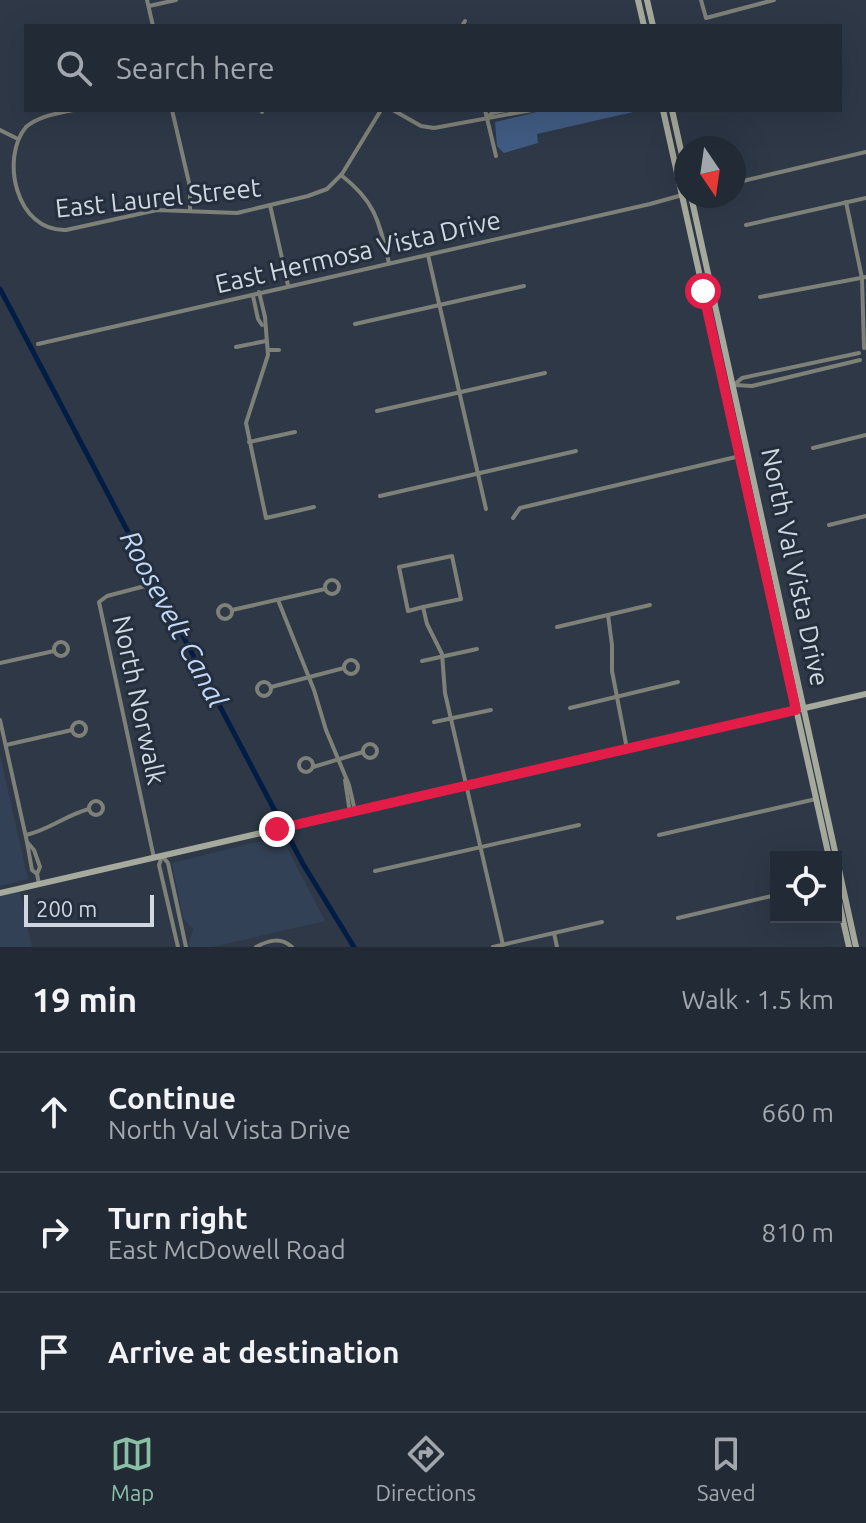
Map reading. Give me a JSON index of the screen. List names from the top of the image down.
{
  "streets": {
    "main road": ["North Val Vista Drive"],
    "street": ["East Laurel Street", "East Hermosa Vista Drive", "North Norwalk"]
  },
  "water": ["Roosevelt Canal"],
  "scale_bar": "200 m",
  "north": "bottom",
  "page": {
    "search": "Search here",
    "scale": "200 m",
    "heading": ["19 min", "Walk · 1.5 km"],
    "list": [
      ["Continue", "North Val Vista Drive", "660 m"],
      ["Turn right", "East McDowell Road", "810 m"],
      "Arrive at destination"
    ],
    "nav": ["Map", "Directions", "Saved"]
  }
}
